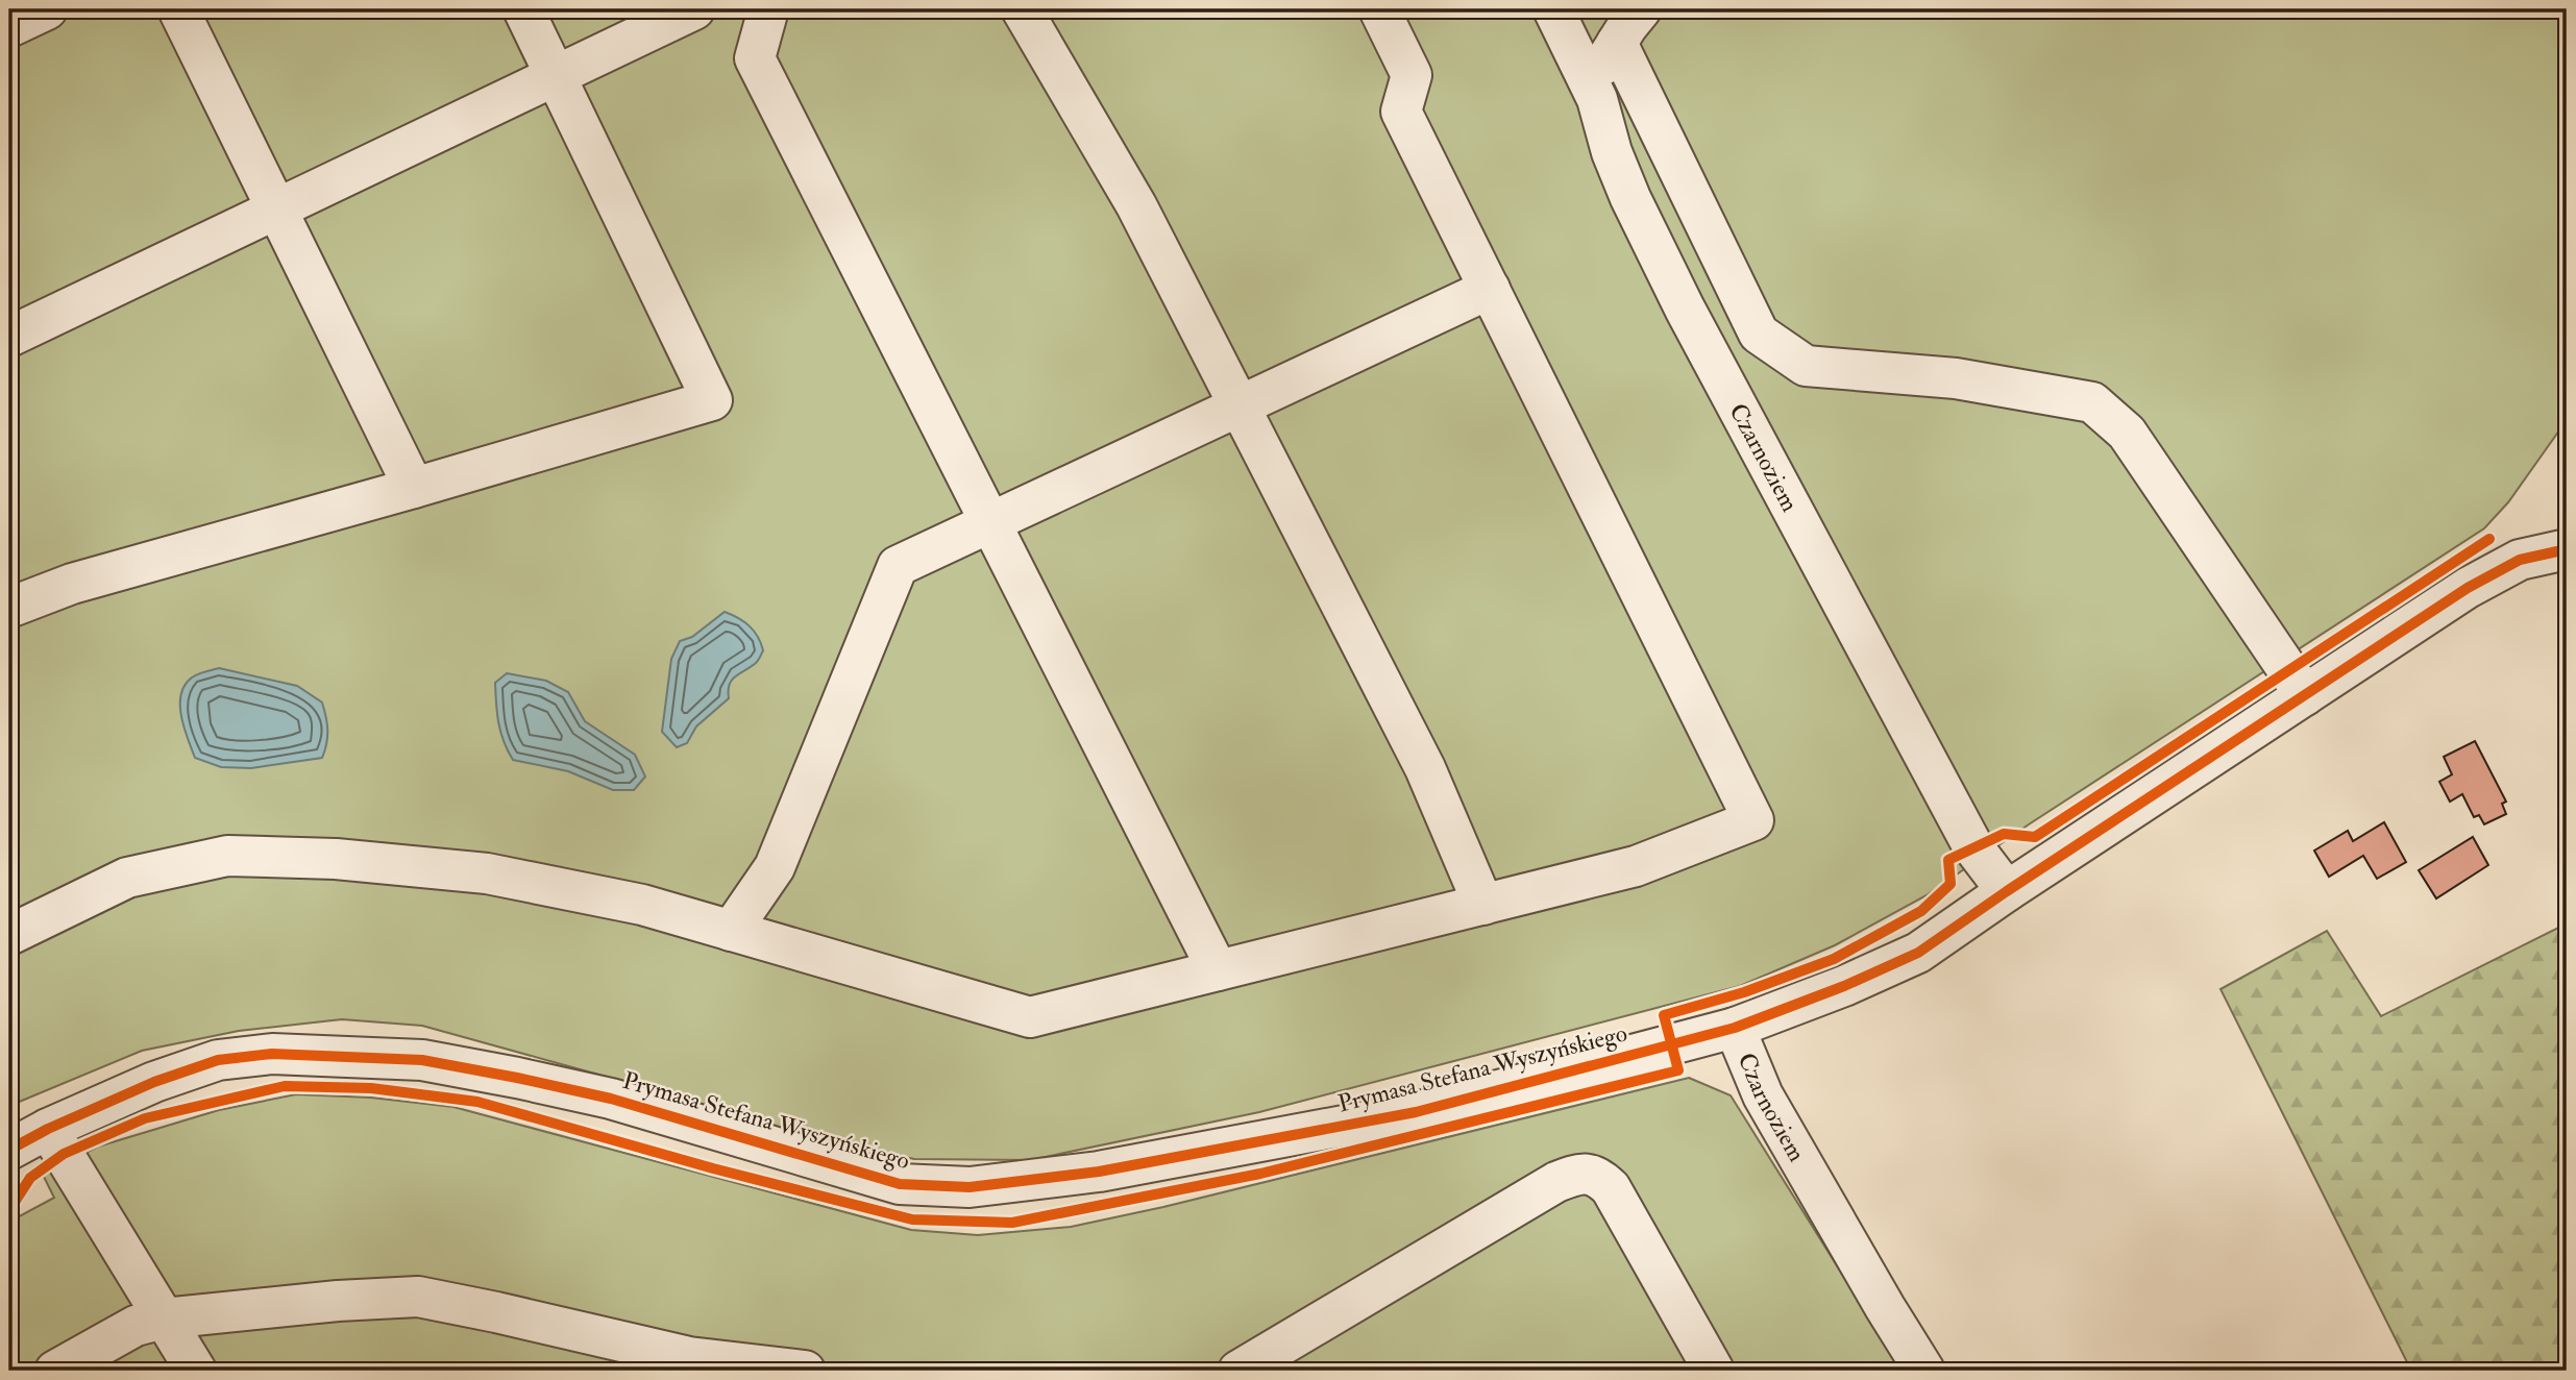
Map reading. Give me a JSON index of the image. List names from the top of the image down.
{
  "streets": {
    "street": ["Czarnoziem", "Prymasa Stefana Wyszyńskiego"]
  },
  "crossings": [
    ["Czarnoziem", "Prymasa Stefana Wyszyńskiego"]
  ]
}
